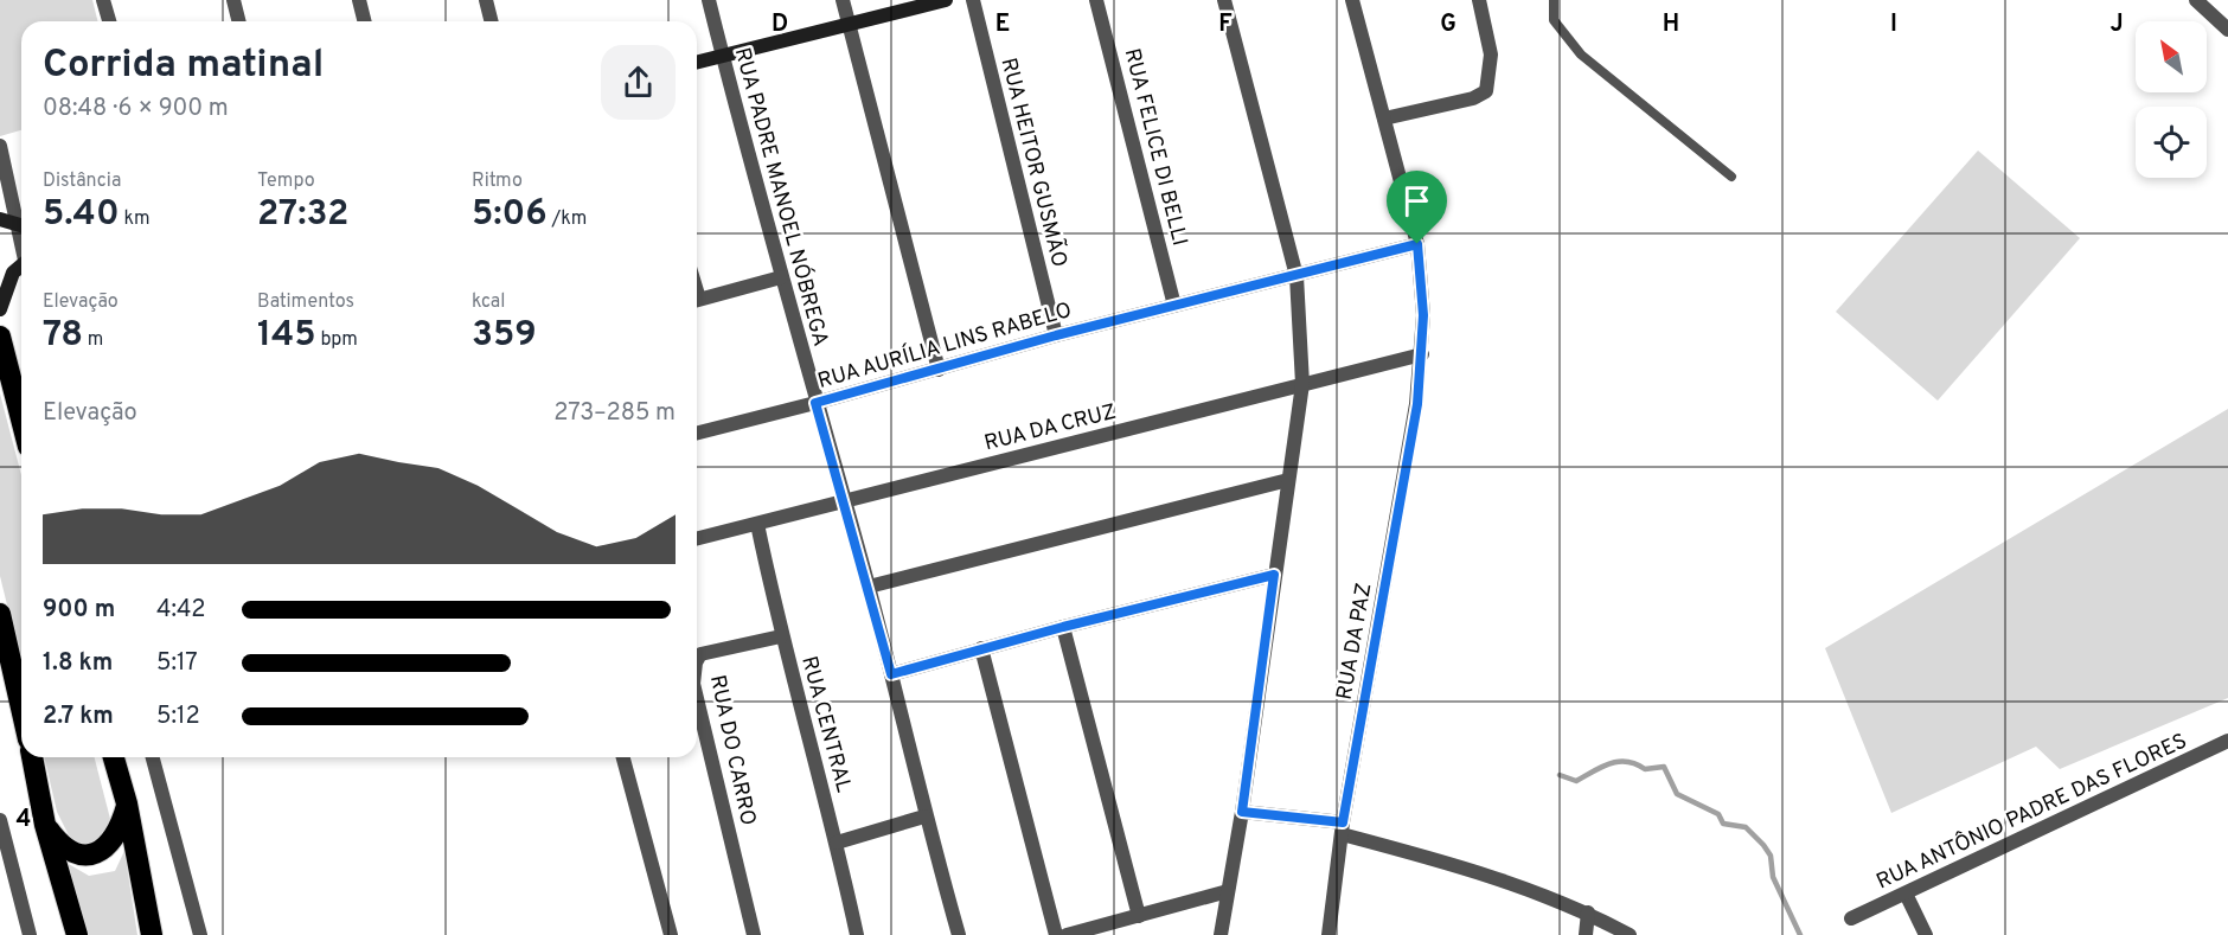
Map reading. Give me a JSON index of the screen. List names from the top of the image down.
{
  "streets": {
    "street": [
      "RUA FELICE DI BELLI",
      "RUA HEITOR GUSMÃO",
      "RUA PADRE MANOEL NÓBREGA",
      "RUA AURÍLIA LINS RABELO",
      "RUA DA CRUZ",
      "RUA DA PAZ",
      "RUA CENTRAL",
      "RUA DO CARRO",
      "RUA ANTÔNIO PADRE DAS FLORES"
    ]
  },
  "crossings": [
    ["RUA FELICE DI BELLI", "RUA AURÍLIA LINS RABELO"],
    ["RUA HEITOR GUSMÃO", "RUA AURÍLIA LINS RABELO"],
    ["RUA PADRE MANOEL NÓBREGA", "RUA AURÍLIA LINS RABELO"],
    ["RUA PADRE MANOEL NÓBREGA", "RUA DA CRUZ"],
    ["RUA AURÍLIA LINS RABELO", "RUA DA PAZ"],
    ["RUA DA CRUZ", "RUA DA PAZ"],
    ["RUA DA CRUZ", "RUA CENTRAL"],
    ["RUA CENTRAL", "RUA DO CARRO"]
  ],
  "north": "top left",
  "page": {
    "heading": ["Corrida matinal", "08:48 · 6 × 900 m"],
    "stats": [
      ["Distância", "5.40 km"],
      ["Tempo", "27:32"],
      ["Ritmo", "5:06 /km"],
      ["Elevação", "78 m"],
      ["Batimentos", "145 bpm"],
      ["kcal", "359"]
    ],
    "chart": ["Elevação", "273–285 m"],
    "list": [
      {
        "name": "900 m",
        "note": "4:42"
      },
      {
        "name": "1.8 km",
        "note": "5:17"
      },
      {
        "name": "2.7 km",
        "note": "5:12"
      }
    ]
  },
  "grid": {
    "columns": [
      "D",
      "E",
      "F",
      "G",
      "H",
      "I",
      "J"
    ],
    "rows": ["4"]
  }
}
